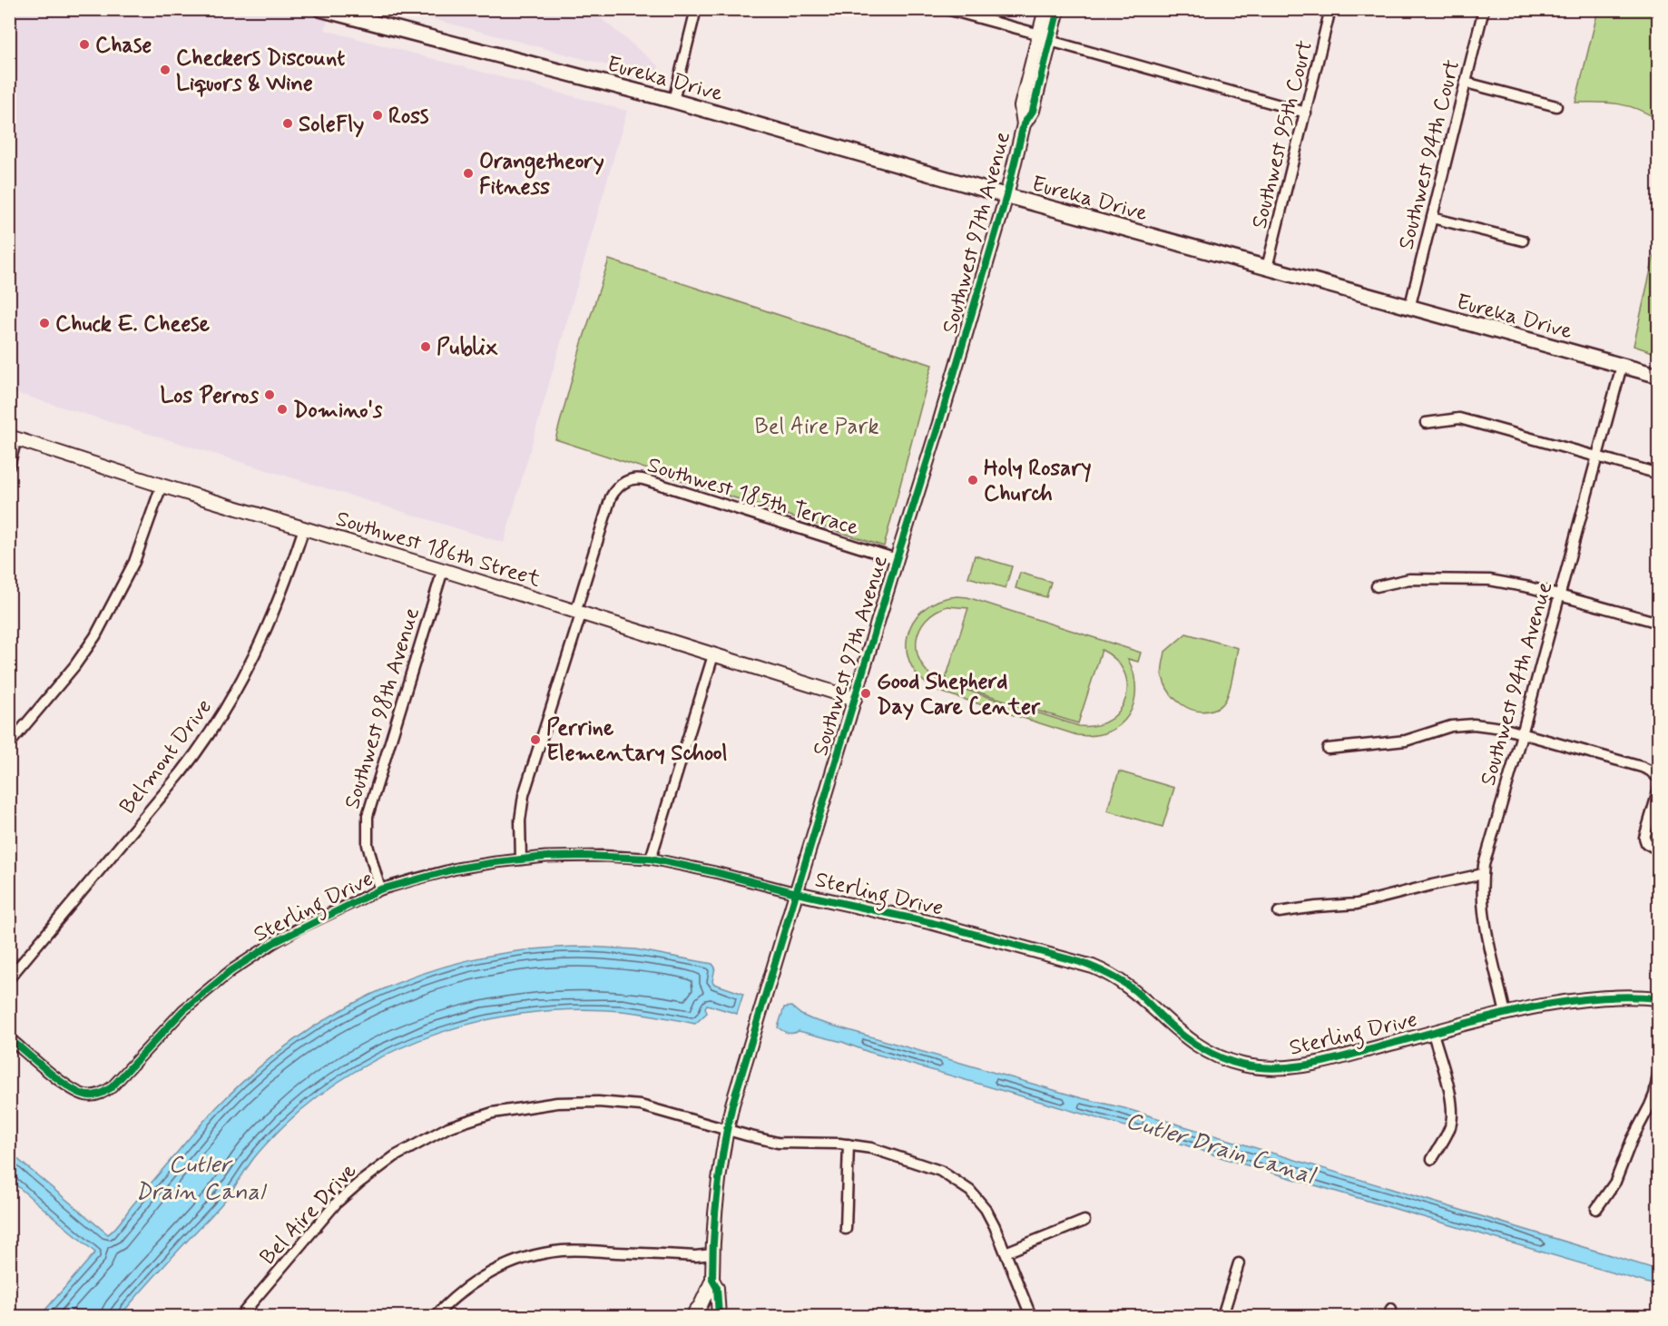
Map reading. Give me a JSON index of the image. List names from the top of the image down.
{
  "streets": {
    "main road": ["Eureka Drive"],
    "street": [
      "Southwest 95th Court",
      "Southwest 94th Court",
      "Southwest 97th Avenue",
      "Southwest 185th Terrace",
      "Southwest 186th Street",
      "Southwest 94th Avenue",
      "Southwest 98th Avenue",
      "Belmont Drive",
      "Sterling Drive",
      "Bel Aire Drive"
    ]
  },
  "crossings": [
    ["Eureka Drive", "Southwest 95th Court"],
    ["Eureka Drive", "Southwest 94th Court"],
    ["Eureka Drive", "Southwest 97th Avenue"],
    ["Eureka Drive", "Southwest 94th Avenue"],
    ["Southwest 97th Avenue", "Southwest 185th Terrace"],
    ["Southwest 97th Avenue", "Southwest 186th Street"],
    ["Southwest 97th Avenue", "Sterling Drive"],
    ["Southwest 97th Avenue", "Bel Aire Drive"],
    ["Southwest 185th Terrace", "Southwest 186th Street"],
    ["Southwest 186th Street", "Southwest 98th Avenue"],
    ["Southwest 186th Street", "Belmont Drive"],
    ["Southwest 94th Avenue", "Sterling Drive"],
    ["Southwest 98th Avenue", "Sterling Drive"]
  ],
  "water": ["Cutler Drain Canal"],
  "parks": ["Bel Aire Park"],
  "places": [
    "Chase",
    "Checkers Discount Liquors & Wine",
    "Ross",
    "SoleFly",
    "Orangetheory Fitness",
    "Chuck E. Cheese",
    "Publix",
    "Los Perros",
    "Domino's",
    "Holy Rosary Church",
    "Good Shepherd Day Care Center",
    "Perrine Elementary School"
  ]
}
